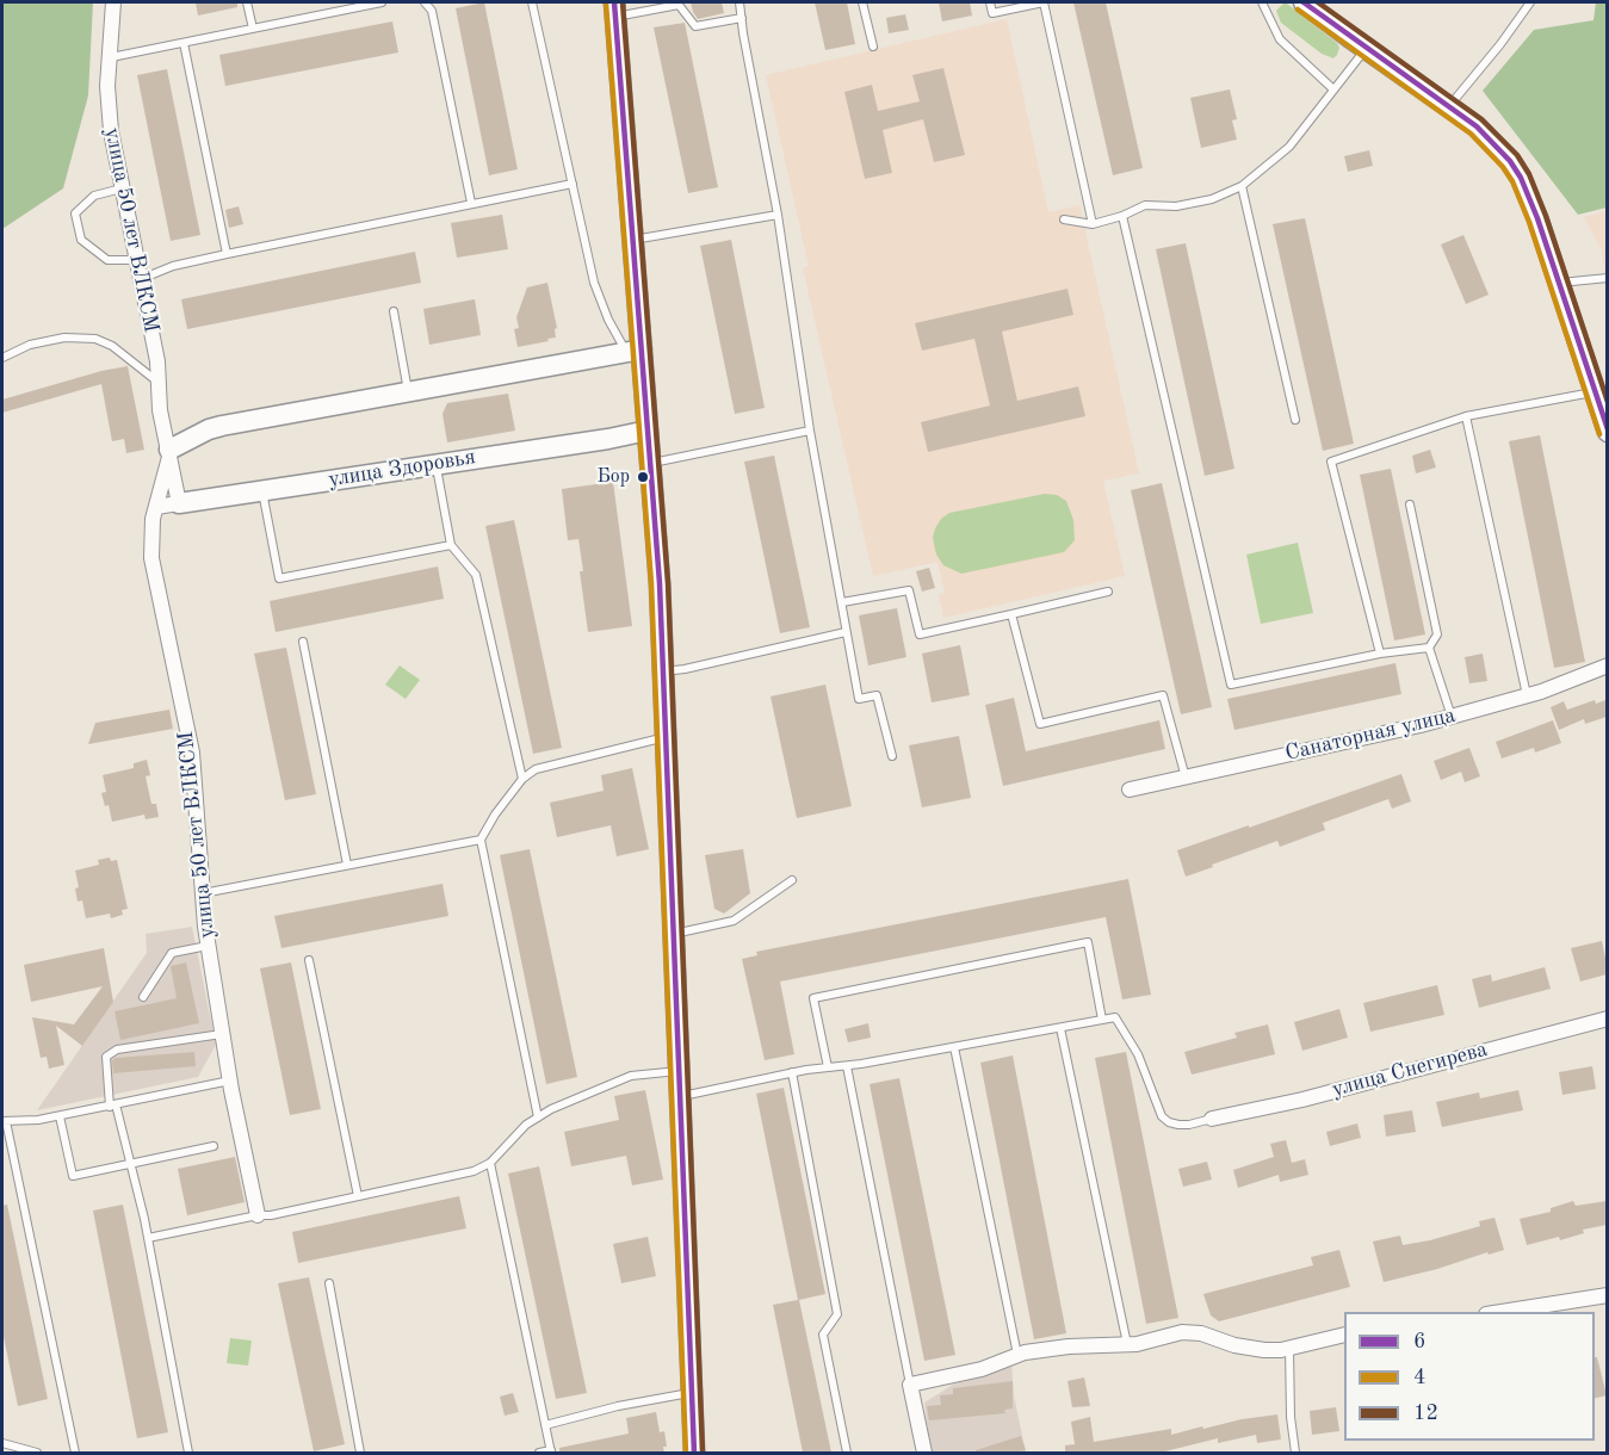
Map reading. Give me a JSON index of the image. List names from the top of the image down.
{
  "streets": {
    "street": [
      "улица 50 лет ВЛКСМ",
      "улица Здоровья",
      "Санаторная улица",
      "улица Снегирева"
    ]
  },
  "crossings": [
    ["улица 50 лет ВЛКСМ", "улица Здоровья"]
  ],
  "places": ["Бор"],
  "lines": ["transit line 6", "transit line 12", "transit line 4"],
  "legend": ["6", "4", "12"]
}
